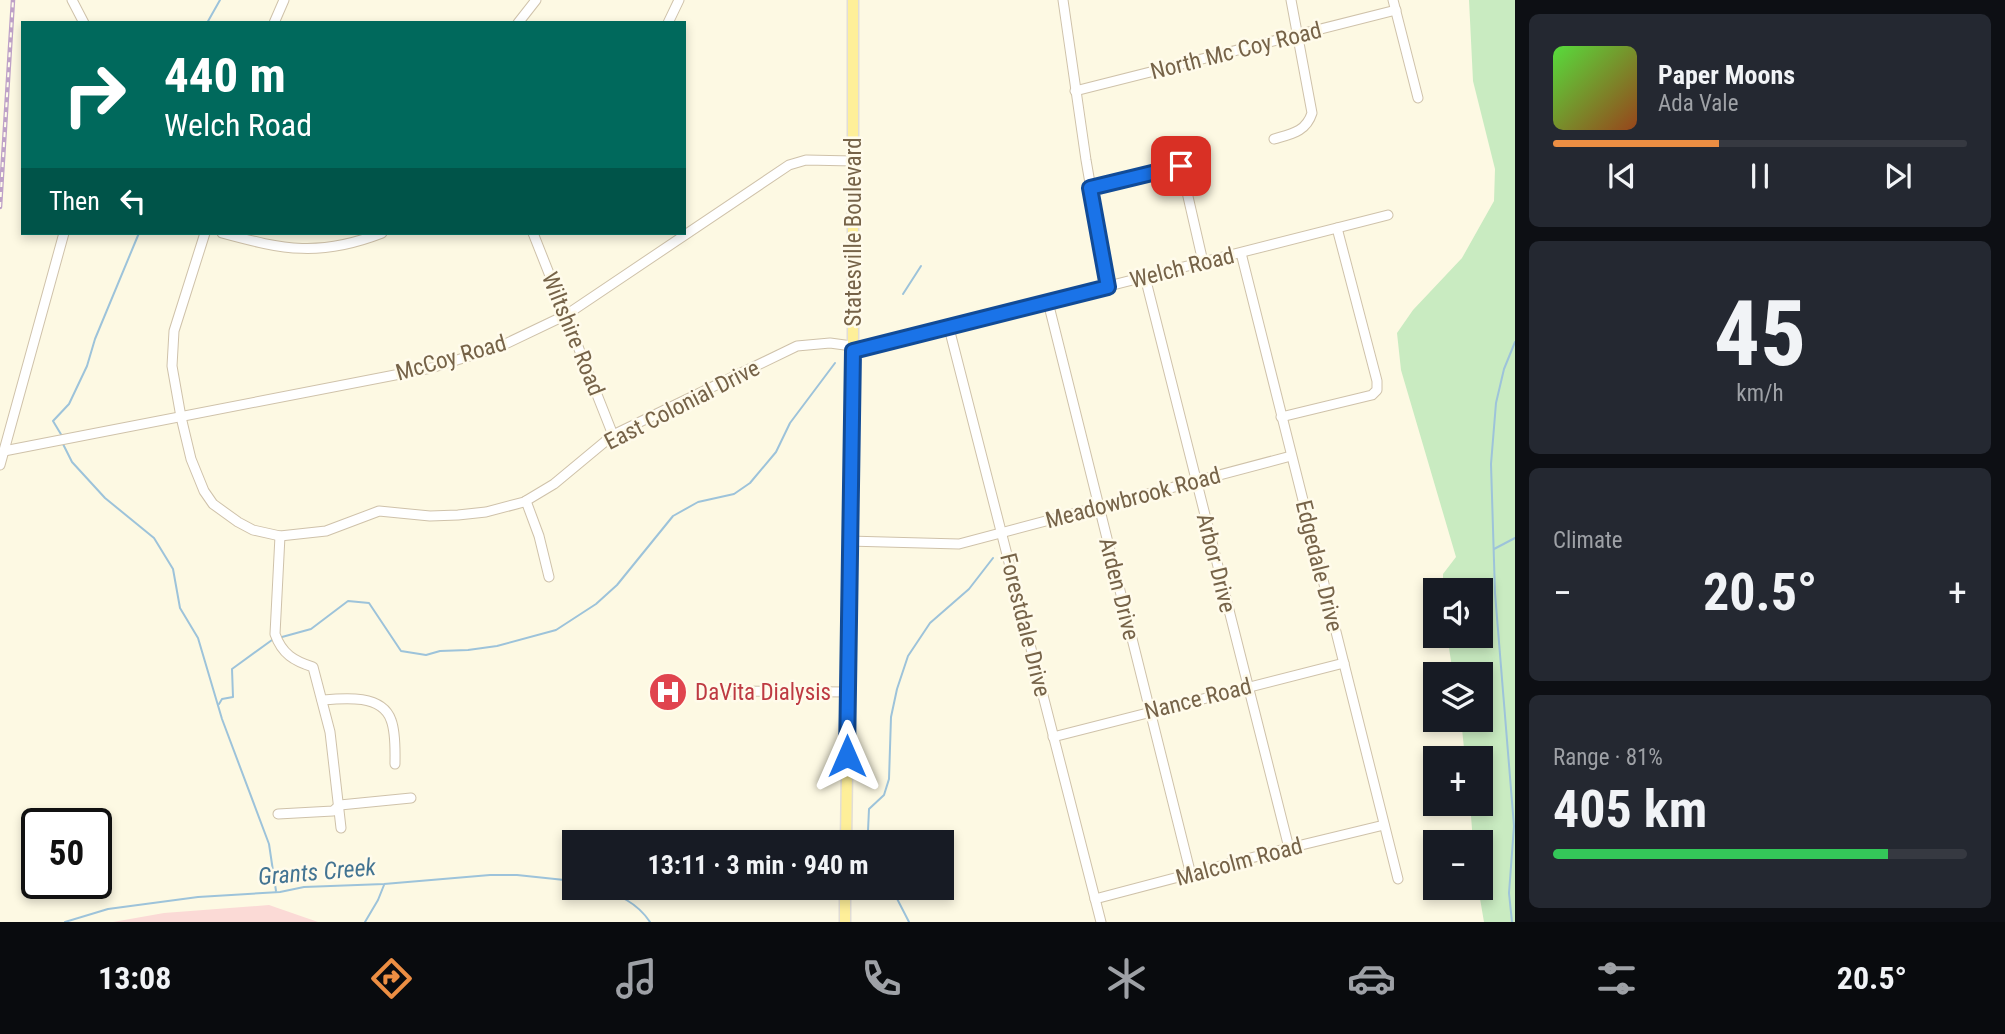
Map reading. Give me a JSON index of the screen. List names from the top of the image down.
{
  "streets": {
    "main road": ["Statesville Boulevard"],
    "street": [
      "North Mc Coy Road",
      "Welch Road",
      "Wiltshire Road",
      "McCoy Road",
      "East Colonial Drive",
      "Meadowbrook Road",
      "Arbor Drive",
      "Edgedale Drive",
      "Arden Drive",
      "Forestdale Drive",
      "Nance Road",
      "Malcolm Road"
    ]
  },
  "crossings": [
    ["Statesville Boulevard", "Welch Road"],
    ["Statesville Boulevard", "McCoy Road"],
    ["Statesville Boulevard", "East Colonial Drive"],
    ["Statesville Boulevard", "Meadowbrook Road"],
    ["Welch Road", "East Colonial Drive"],
    ["Welch Road", "Arbor Drive"],
    ["Welch Road", "Edgedale Drive"],
    ["Welch Road", "Arden Drive"],
    ["Welch Road", "Forestdale Drive"],
    ["Wiltshire Road", "McCoy Road"],
    ["Wiltshire Road", "East Colonial Drive"],
    ["McCoy Road", "East Colonial Drive"],
    ["Meadowbrook Road", "Arbor Drive"],
    ["Meadowbrook Road", "Edgedale Drive"],
    ["Meadowbrook Road", "Arden Drive"],
    ["Meadowbrook Road", "Forestdale Drive"],
    ["Arbor Drive", "Nance Road"],
    ["Arbor Drive", "Malcolm Road"],
    ["Edgedale Drive", "Nance Road"],
    ["Edgedale Drive", "Malcolm Road"],
    ["Arden Drive", "Nance Road"],
    ["Arden Drive", "Malcolm Road"],
    ["Forestdale Drive", "Nance Road"],
    ["Forestdale Drive", "Malcolm Road"]
  ],
  "water": ["Grants Creek"],
  "places": {
    "hospital": ["DaVita Dialysis"]
  },
  "page": {
    "turn": ["440 m", "Welch Road"],
    "song": ["Paper Moons", "Ada Vale"],
    "then": "Then",
    "tile": [
      ["45", "km/h"],
      "Climate",
      ["Range · 81%", "405 km"]
    ],
    "heat": ["−", "20.5°", "+"],
    "map_buttons": ["+", "−"],
    "limit": "50",
    "trip": "13:11 · 3 min · 940 m",
    "tabs": ["13:08", "20.5°"]
  }
}
